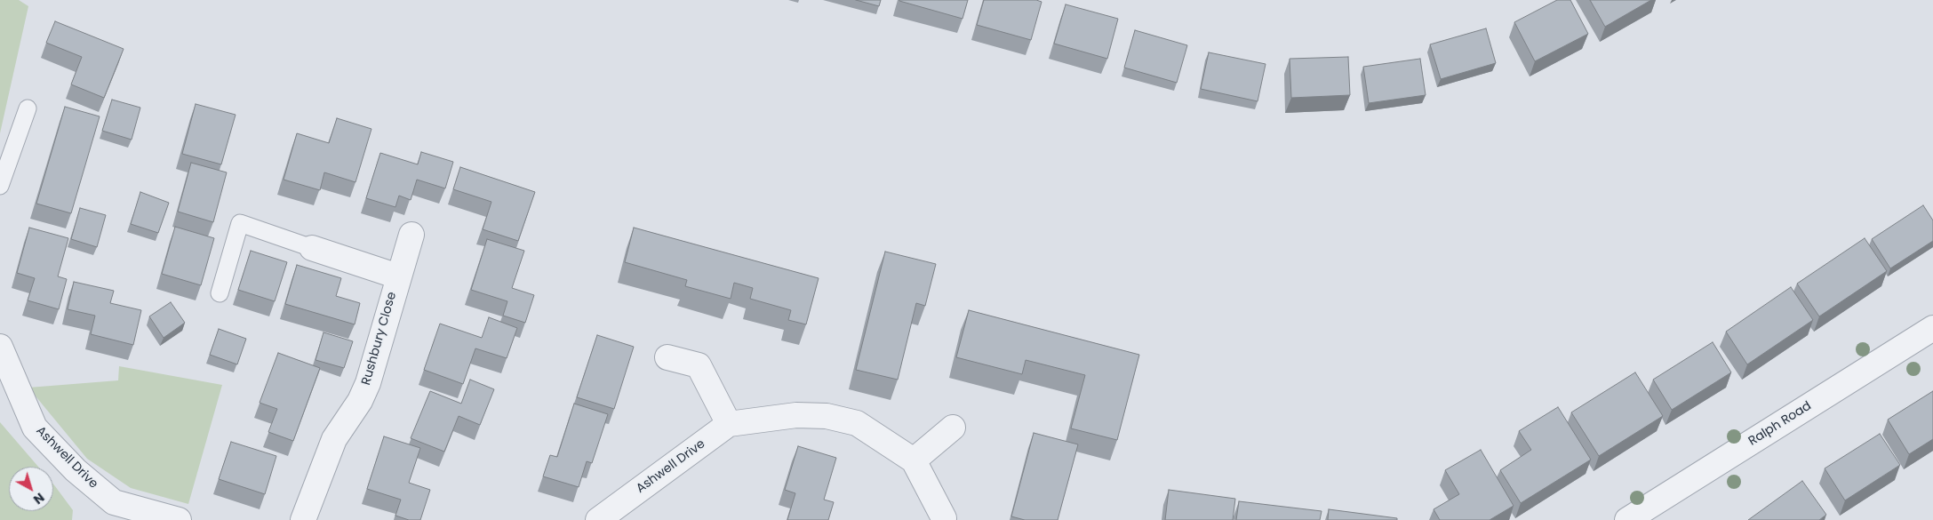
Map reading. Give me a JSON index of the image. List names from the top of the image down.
{
  "streets": {
    "street": ["Rushbury Close", "Ralph Road", "Ashwell Drive"]
  },
  "north": "bottom right"
}
